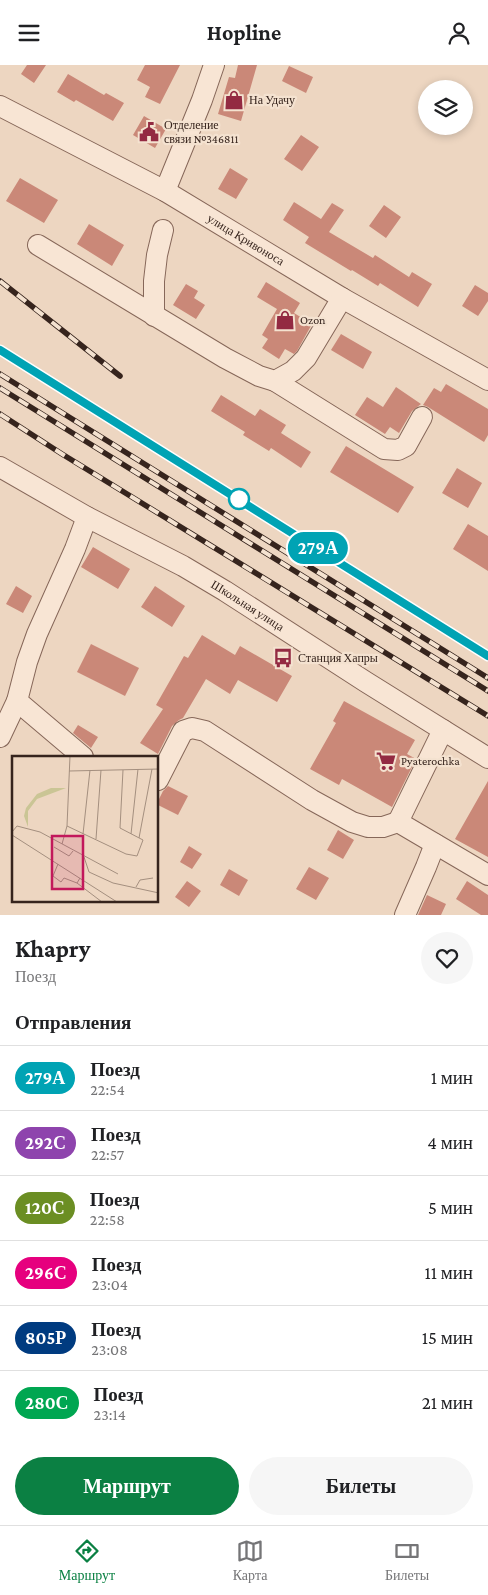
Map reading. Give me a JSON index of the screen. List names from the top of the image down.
{
  "streets": {
    "street": ["улица Кривоноса", "Школьная улица"]
  },
  "places": {
    "shop": ["На Удачу", "Ozon"],
    "public building": ["Отделение связи №346811"],
    "bus stop": ["Станция Хапры"],
    "supermarket": ["Pyaterochka"]
  },
  "page": {
    "header": "Hopline",
    "on_map": "279А",
    "heading": [
      ["Khapry", "Поезд"],
      "Отправления"
    ],
    "list": [
      {
        "mark": "279А",
        "name": "Поезд",
        "note": "22:54",
        "value": "1 мин"
      },
      {
        "mark": "292С",
        "name": "Поезд",
        "note": "22:57",
        "value": "4 мин"
      },
      {
        "mark": "120С",
        "name": "Поезд",
        "note": "22:58",
        "value": "5 мин"
      },
      {
        "mark": "296С",
        "name": "Поезд",
        "note": "23:04",
        "value": "11 мин"
      },
      {
        "mark": "805Р",
        "name": "Поезд",
        "note": "23:08",
        "value": "15 мин"
      },
      {
        "mark": "280С",
        "name": "Поезд",
        "note": "23:14",
        "value": "21 мин"
      }
    ],
    "buttons": ["Маршрут", "Билеты"],
    "tabs": ["Маршрут", "Карта", "Билеты"]
  }
}
